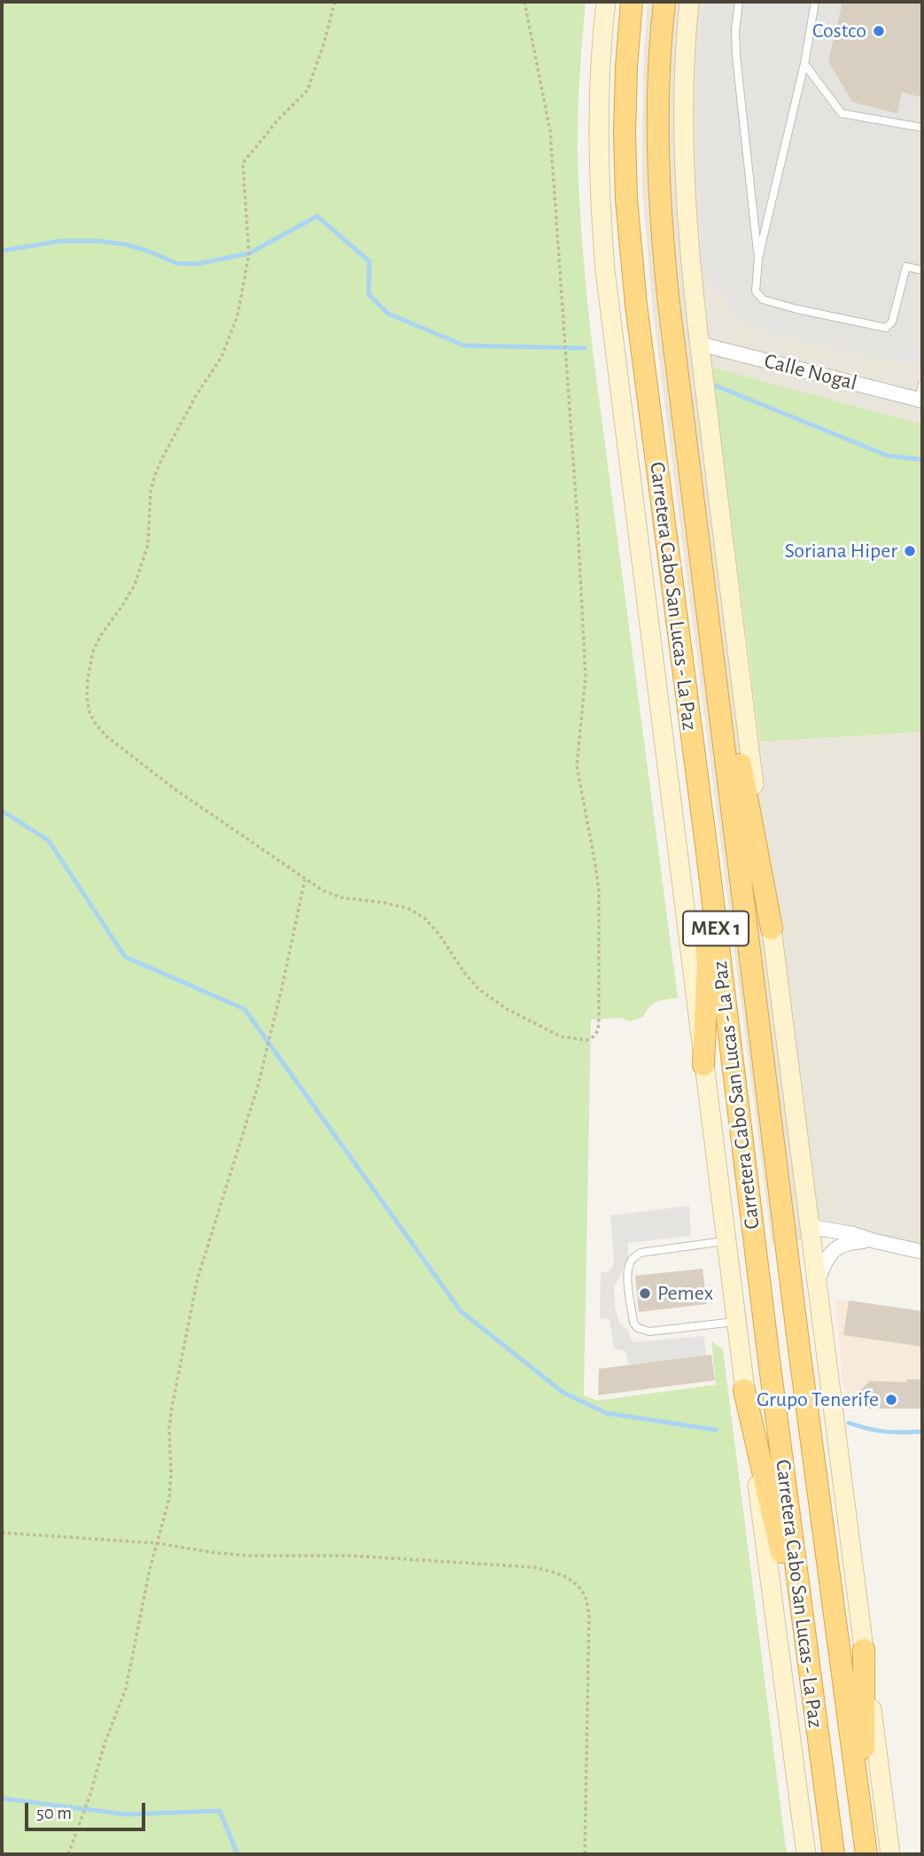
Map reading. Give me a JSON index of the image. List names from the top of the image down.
{
  "streets": {
    "highway": ["Carretera Cabo San Lucas - La Paz", "MEX 1"],
    "street": ["Calle Nogal"]
  },
  "places": [
    "Costco",
    "Soriana Hiper",
    "Pemex",
    "Grupo Tenerife"
  ],
  "scale_bar": "50 m"
}
